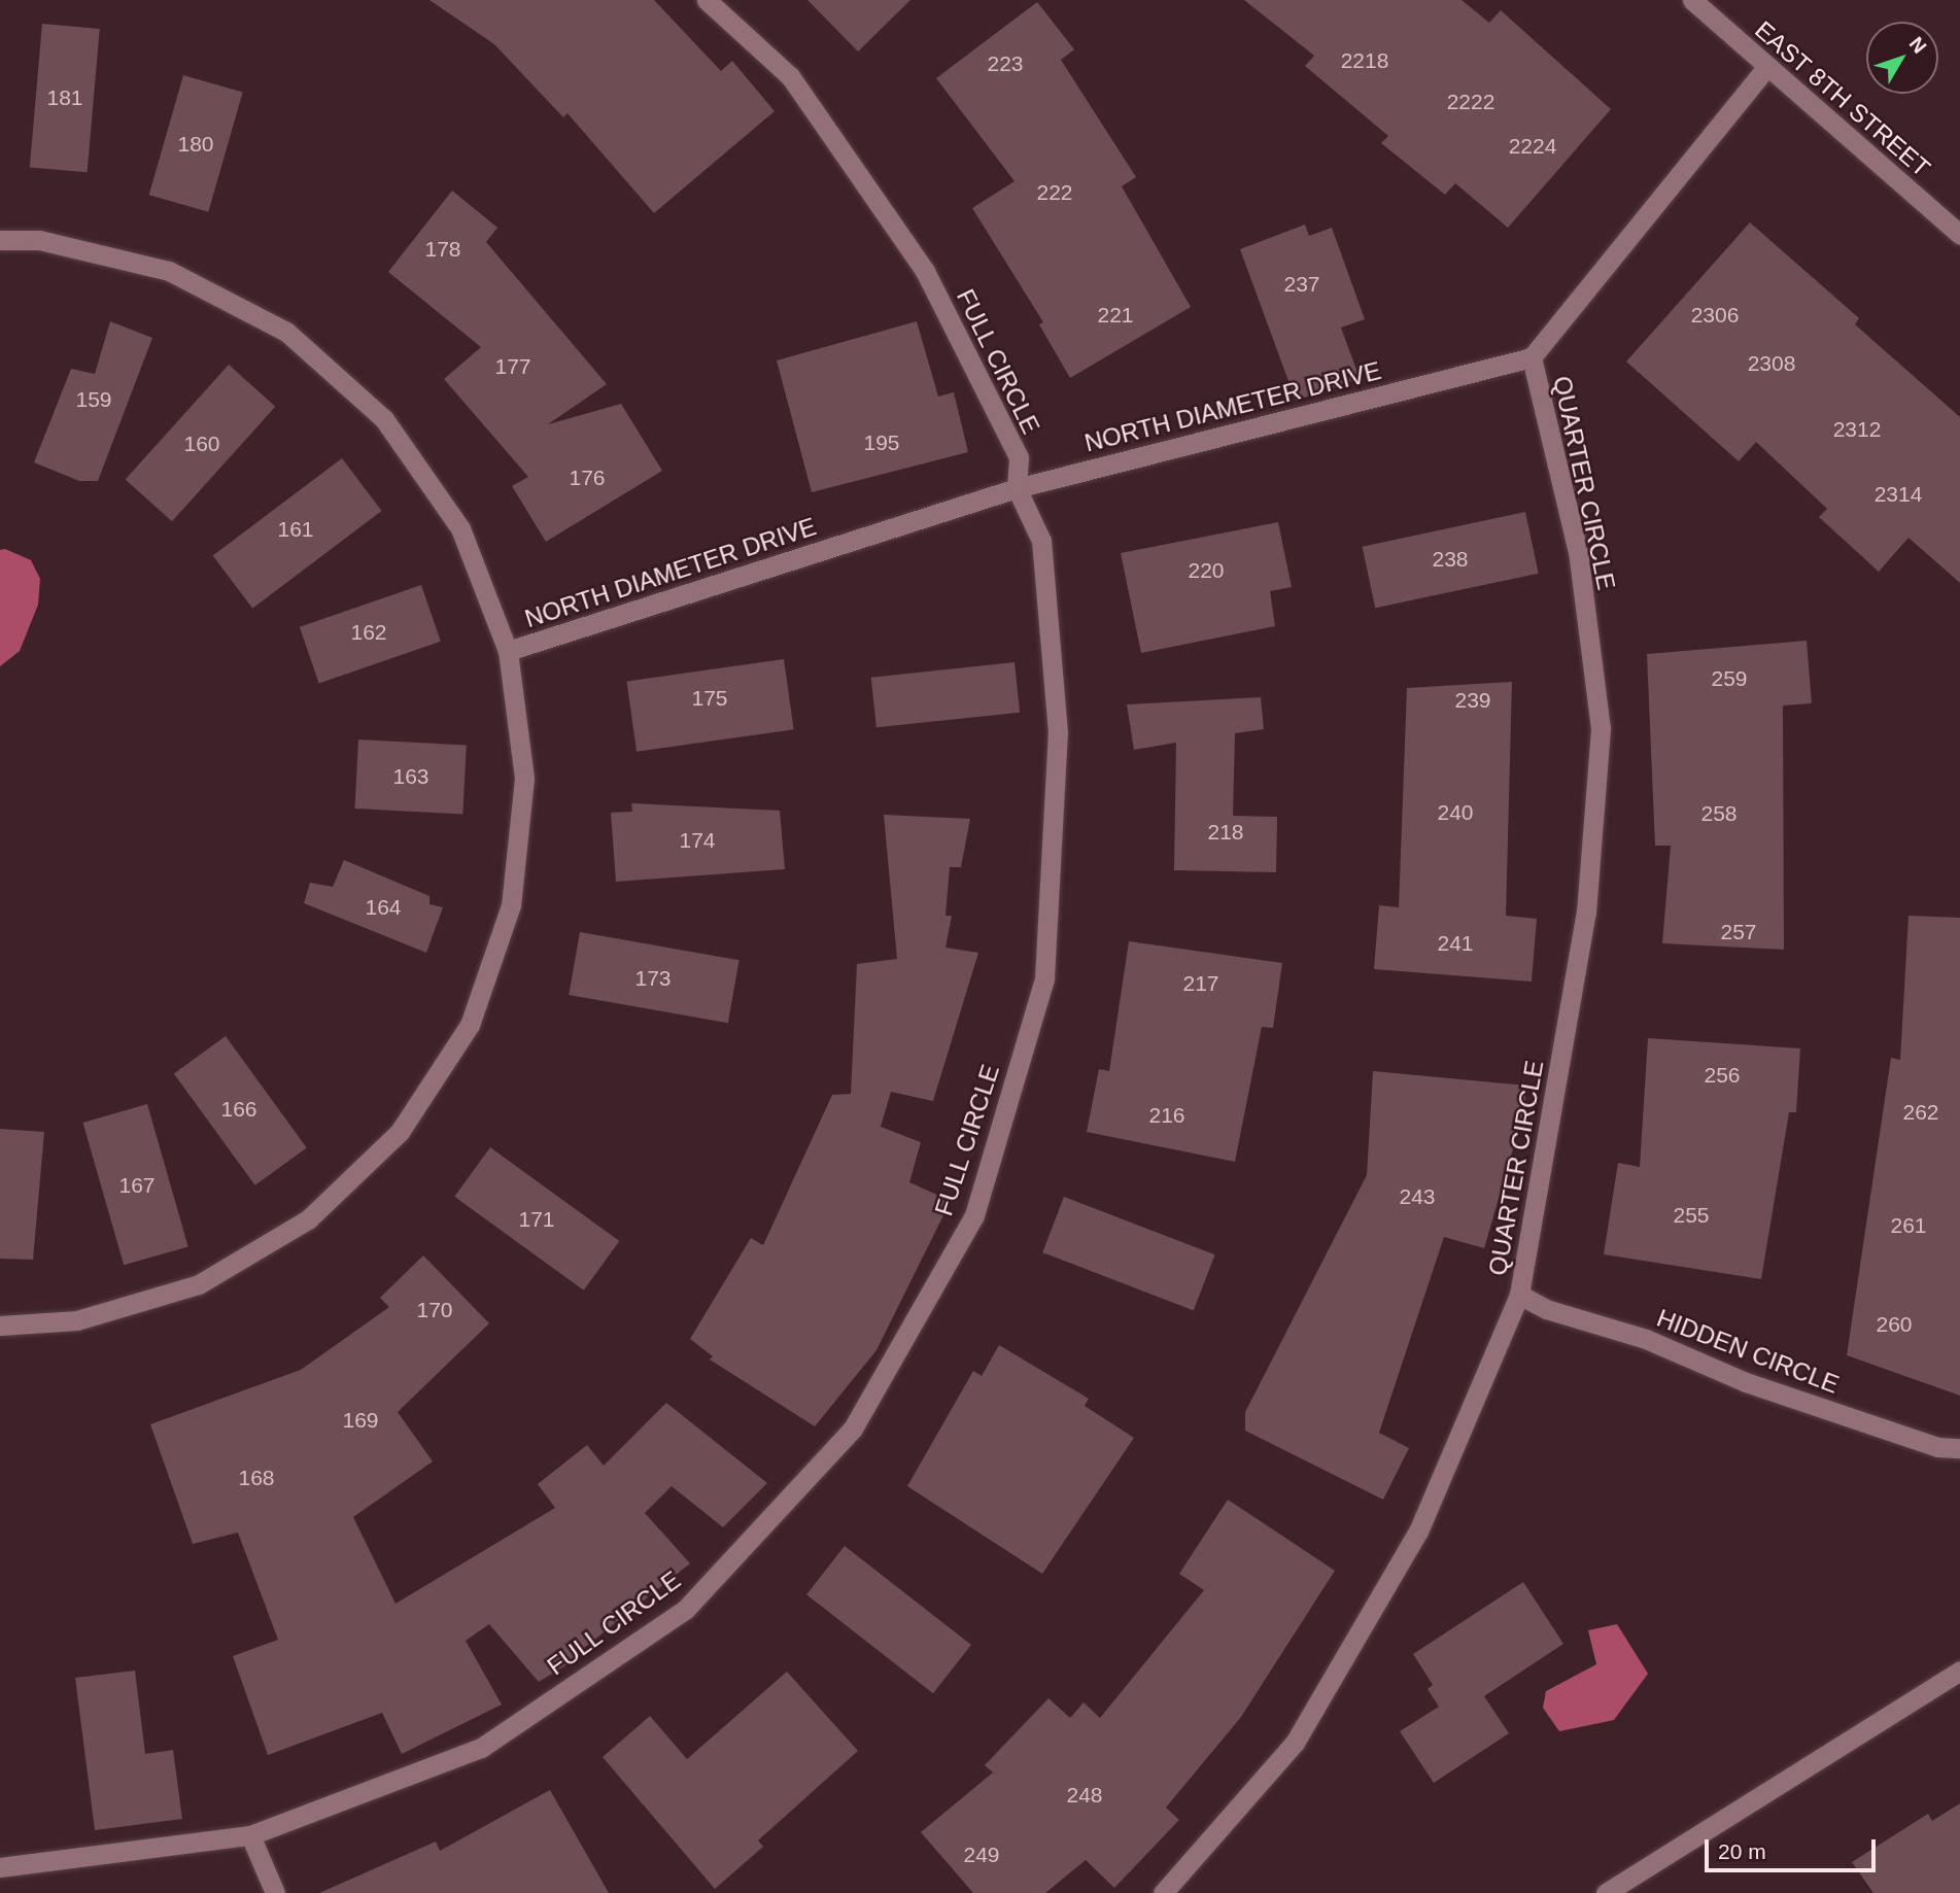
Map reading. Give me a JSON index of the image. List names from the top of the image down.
{
  "streets": {
    "street": [
      "EAST 8TH STREET",
      "FULL CIRCLE",
      "NORTH DIAMETER DRIVE",
      "QUARTER CIRCLE",
      "HIDDEN CIRCLE"
    ]
  },
  "crossings": [
    ["FULL CIRCLE", "NORTH DIAMETER DRIVE"],
    ["NORTH DIAMETER DRIVE", "QUARTER CIRCLE"],
    ["QUARTER CIRCLE", "HIDDEN CIRCLE"]
  ],
  "house_numbers": [
    "2218",
    "223",
    "181",
    "2222",
    "180",
    "2224",
    "222",
    "178",
    "237",
    "221",
    "2306",
    "2308",
    "177",
    "159",
    "2312",
    "195",
    "160",
    "176",
    "2314",
    "161",
    "238",
    "220",
    "162",
    "259",
    "175",
    "239",
    "163",
    "240",
    "258",
    "218",
    "174",
    "164",
    "257",
    "241",
    "173",
    "217",
    "256",
    "166",
    "262",
    "216",
    "167",
    "243",
    "255",
    "171",
    "261",
    "170",
    "260",
    "169",
    "168",
    "248",
    "249"
  ],
  "scale_bar": "20 m",
  "north": "top right"
}
